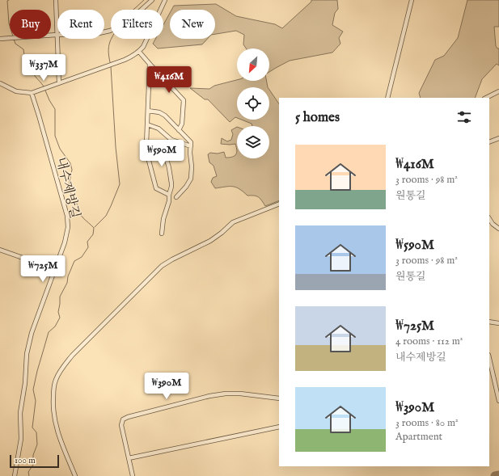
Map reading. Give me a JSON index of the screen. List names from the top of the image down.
{
  "streets": {
    "street": ["내수제방길"]
  },
  "scale_bar": "100 m",
  "north": "bottom left",
  "page": {
    "chip": [
      "Buy",
      "Rent",
      "Filters",
      "New"
    ],
    "price": [
      "₩337M",
      "₩416M",
      "₩590M",
      "₩725M",
      "₩390M"
    ],
    "heading": "5 homes",
    "list": [
      {
        "name": "₩416M",
        "note": "3 rooms · 98 m² · 원통길"
      },
      {
        "name": "₩590M",
        "note": "3 rooms · 98 m² · 원통길"
      },
      {
        "name": "₩725M",
        "note": "4 rooms · 112 m² · 내수제방길"
      },
      {
        "name": "₩390M",
        "note": "3 rooms · 80 m² · Apartment"
      }
    ],
    "scale": "100 m"
  }
}
